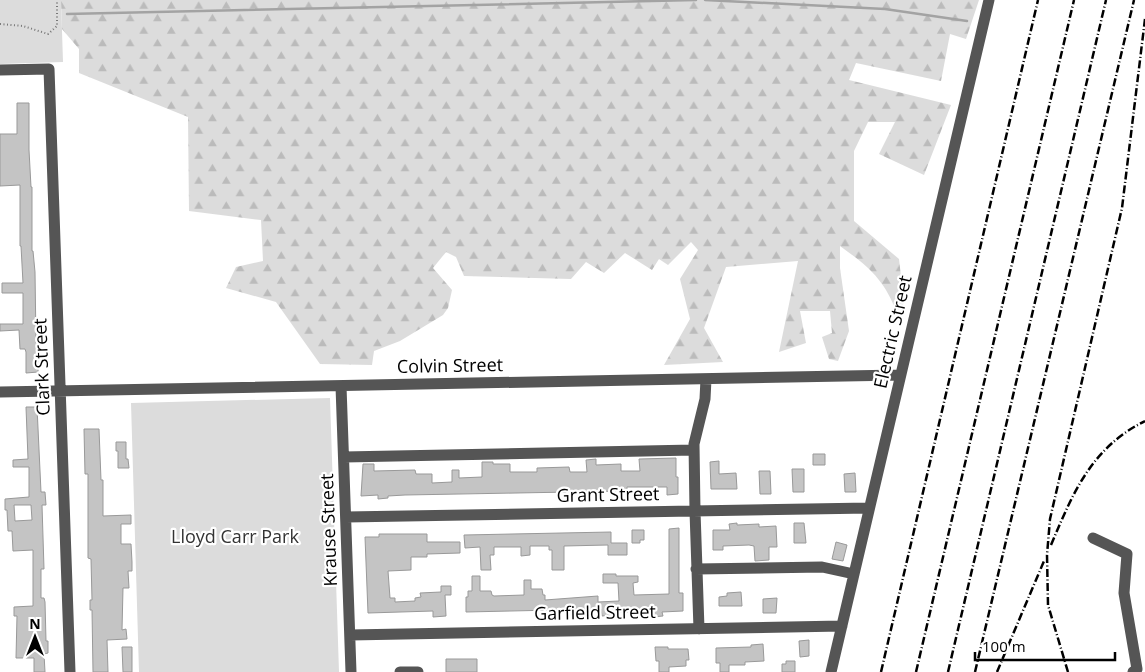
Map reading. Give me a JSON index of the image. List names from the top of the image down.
{
  "streets": {
    "street": [
      "Electric Street",
      "Colvin Street",
      "Clark Street",
      "Grant Street",
      "Krause Street",
      "Garfield Street"
    ]
  },
  "crossings": [
    ["Electric Street", "Colvin Street"],
    ["Electric Street", "Grant Street"],
    ["Electric Street", "Garfield Street"],
    ["Colvin Street", "Clark Street"],
    ["Colvin Street", "Krause Street"],
    ["Grant Street", "Krause Street"],
    ["Krause Street", "Garfield Street"]
  ],
  "parks": ["Lloyd Carr Park"],
  "scale_bar": "100 m",
  "north": "top"
}
